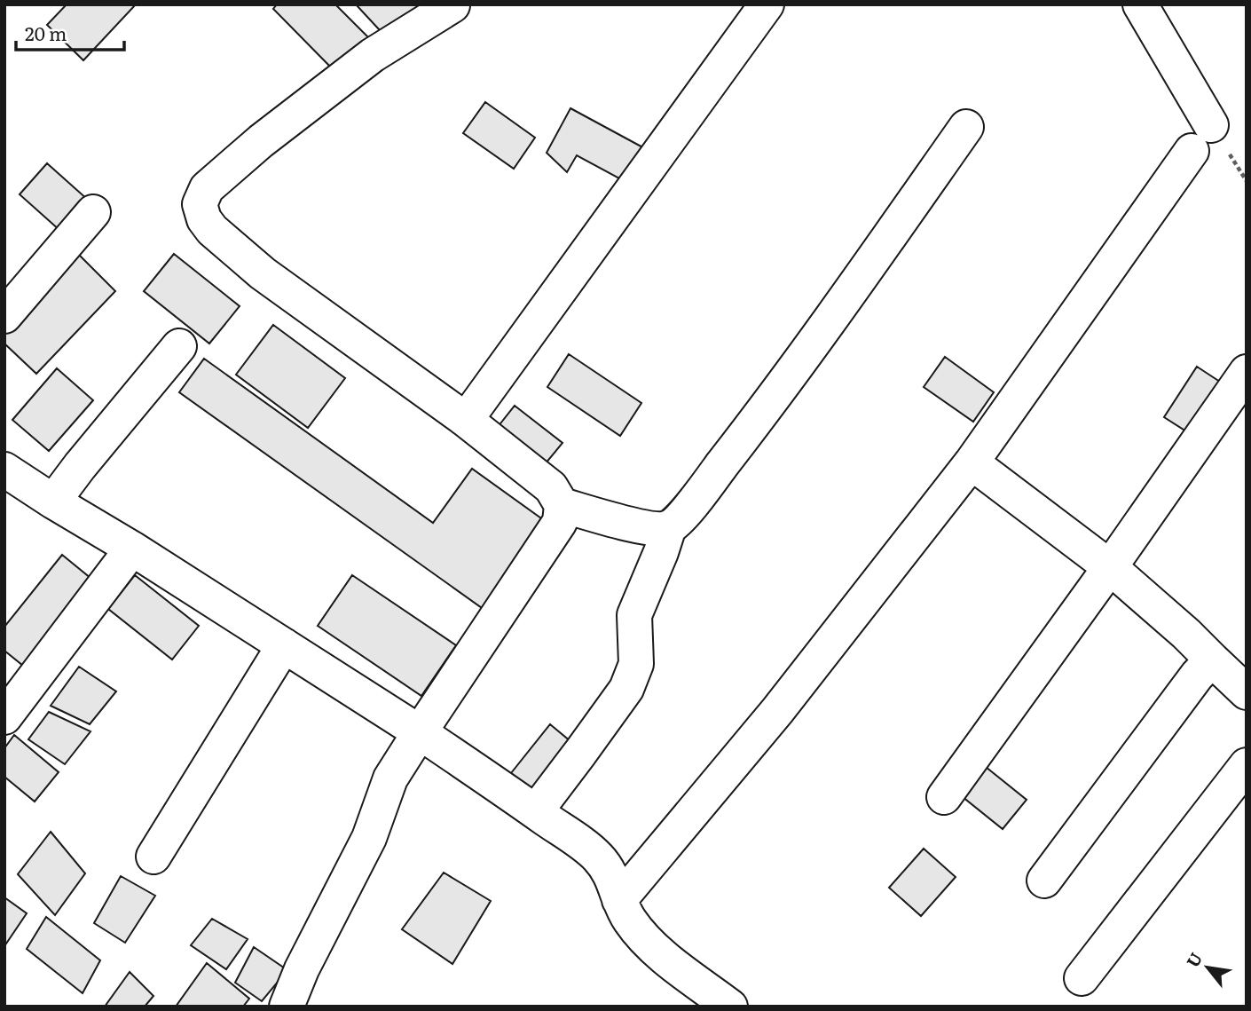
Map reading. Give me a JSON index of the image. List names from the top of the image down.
{
  "scale_bar": "20 m",
  "north": "top left"
}
